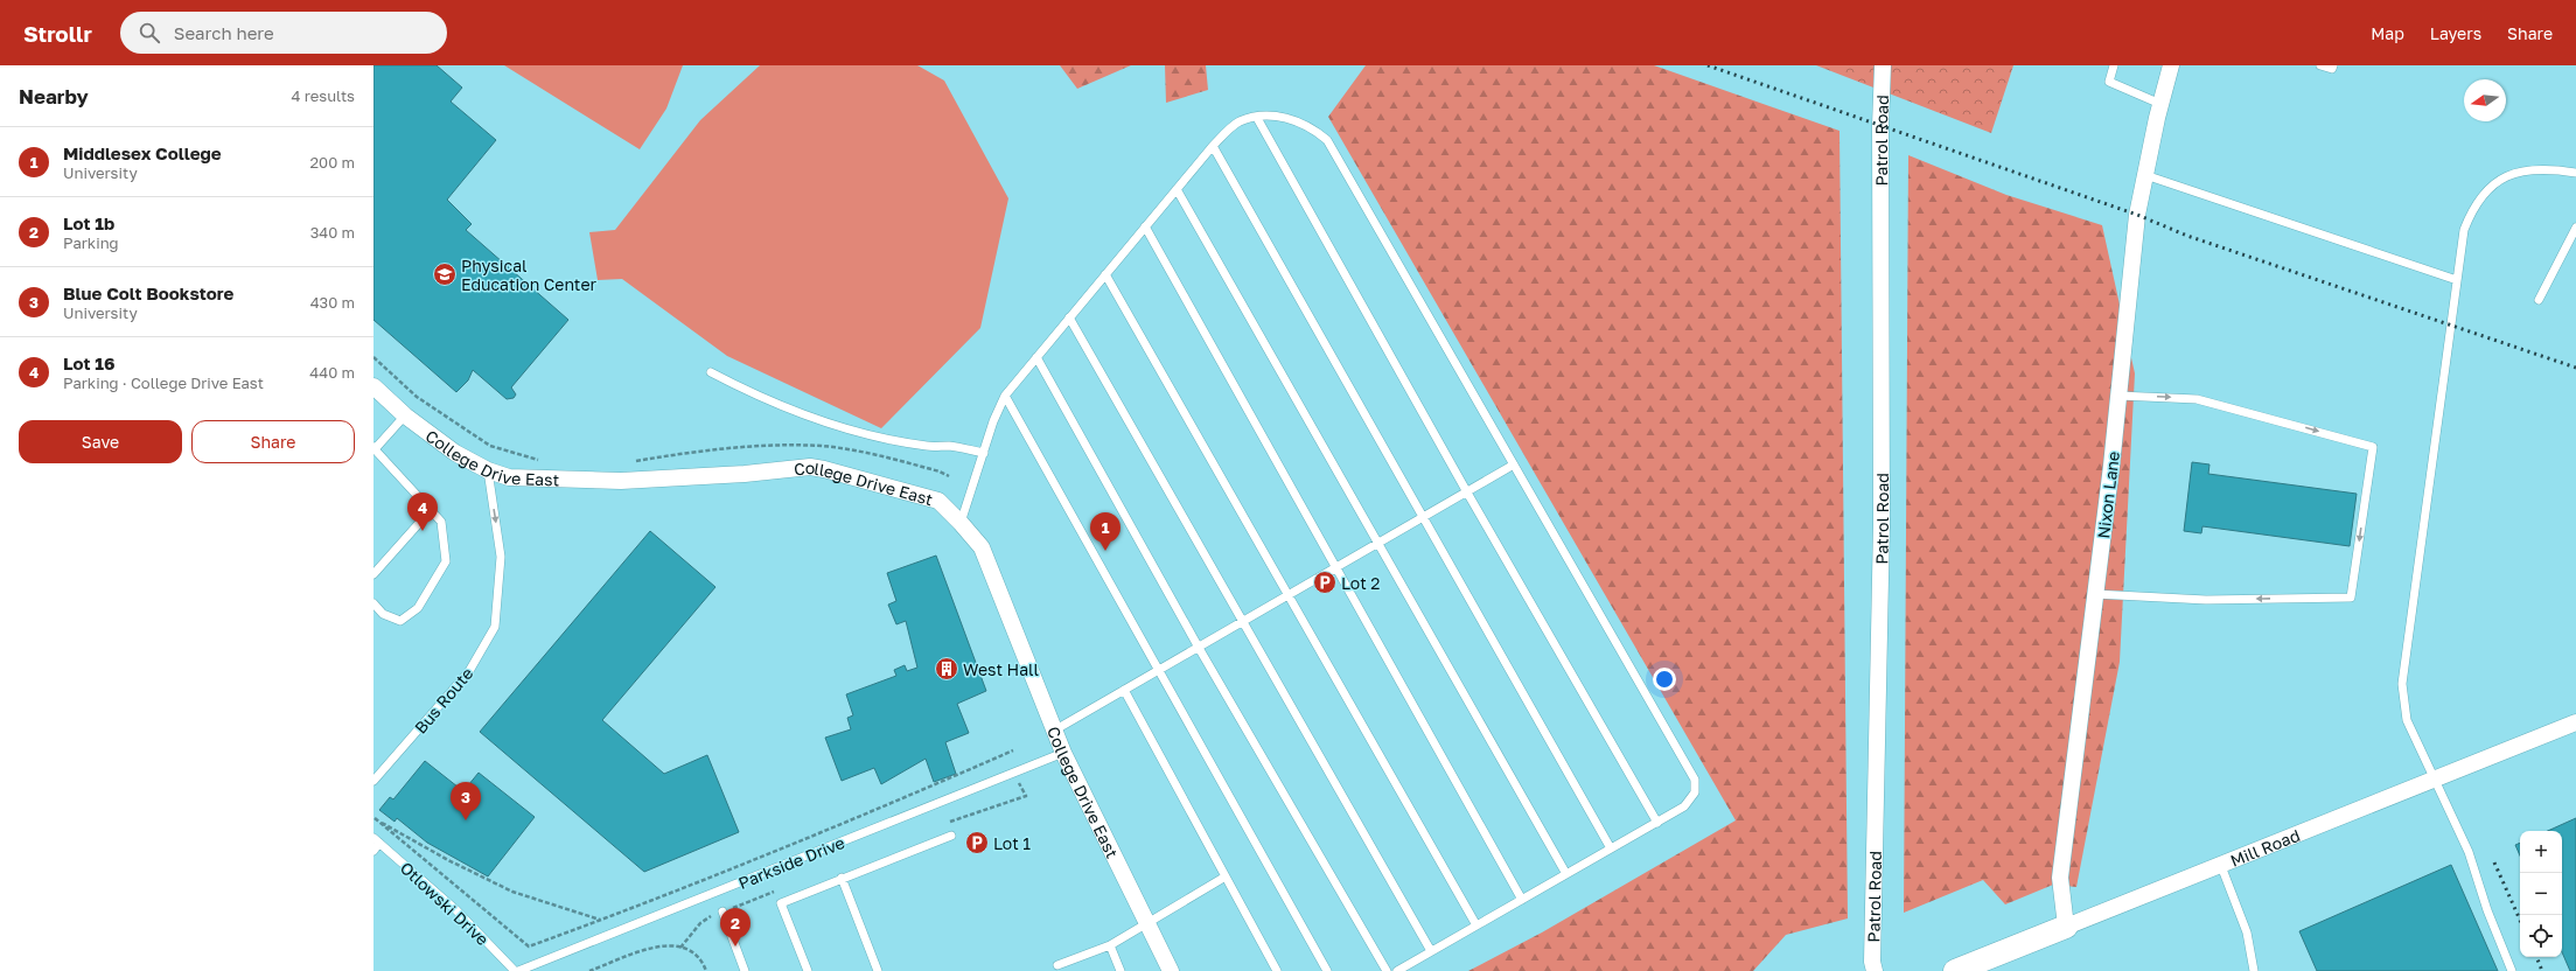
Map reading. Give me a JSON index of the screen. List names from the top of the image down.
{
  "streets": {
    "street": [
      "Patrol Road",
      "College Drive East",
      "Nixon Lane",
      "Mill Road"
    ],
    "lane": ["Bus Route", "Parkside Drive", "Otlowski Drive"]
  },
  "crossings": [
    ["College Drive East", "Bus Route"],
    ["College Drive East", "Parkside Drive"],
    ["Nixon Lane", "Mill Road"],
    ["Parkside Drive", "Otlowski Drive"]
  ],
  "one_way": ["Bus Route"],
  "places": {
    "school or university": ["Physical Education Center"],
    "parking": ["Lot 2", "Lot 1"],
    "building": ["West Hall"]
  },
  "north": "left",
  "page": {
    "header": "Strollr",
    "search": "Search here",
    "nav": ["Map", "Layers", "Share"],
    "heading": ["Nearby", "4 results"],
    "list": [
      {
        "mark": "1",
        "name": "Middlesex College",
        "note": "University",
        "value": "200 m"
      },
      {
        "mark": "2",
        "name": "Lot 1b",
        "note": "Parking",
        "value": "340 m"
      },
      {
        "mark": "3",
        "name": "Blue Colt Bookstore",
        "note": "University",
        "value": "430 m"
      },
      {
        "mark": "4",
        "name": "Lot 16",
        "note": "Parking · College Drive East",
        "value": "440 m"
      }
    ],
    "buttons": ["Save", "Share"],
    "pins": [
      "4",
      "1",
      "3",
      "2"
    ],
    "map_buttons": ["+", "−"]
  }
}
